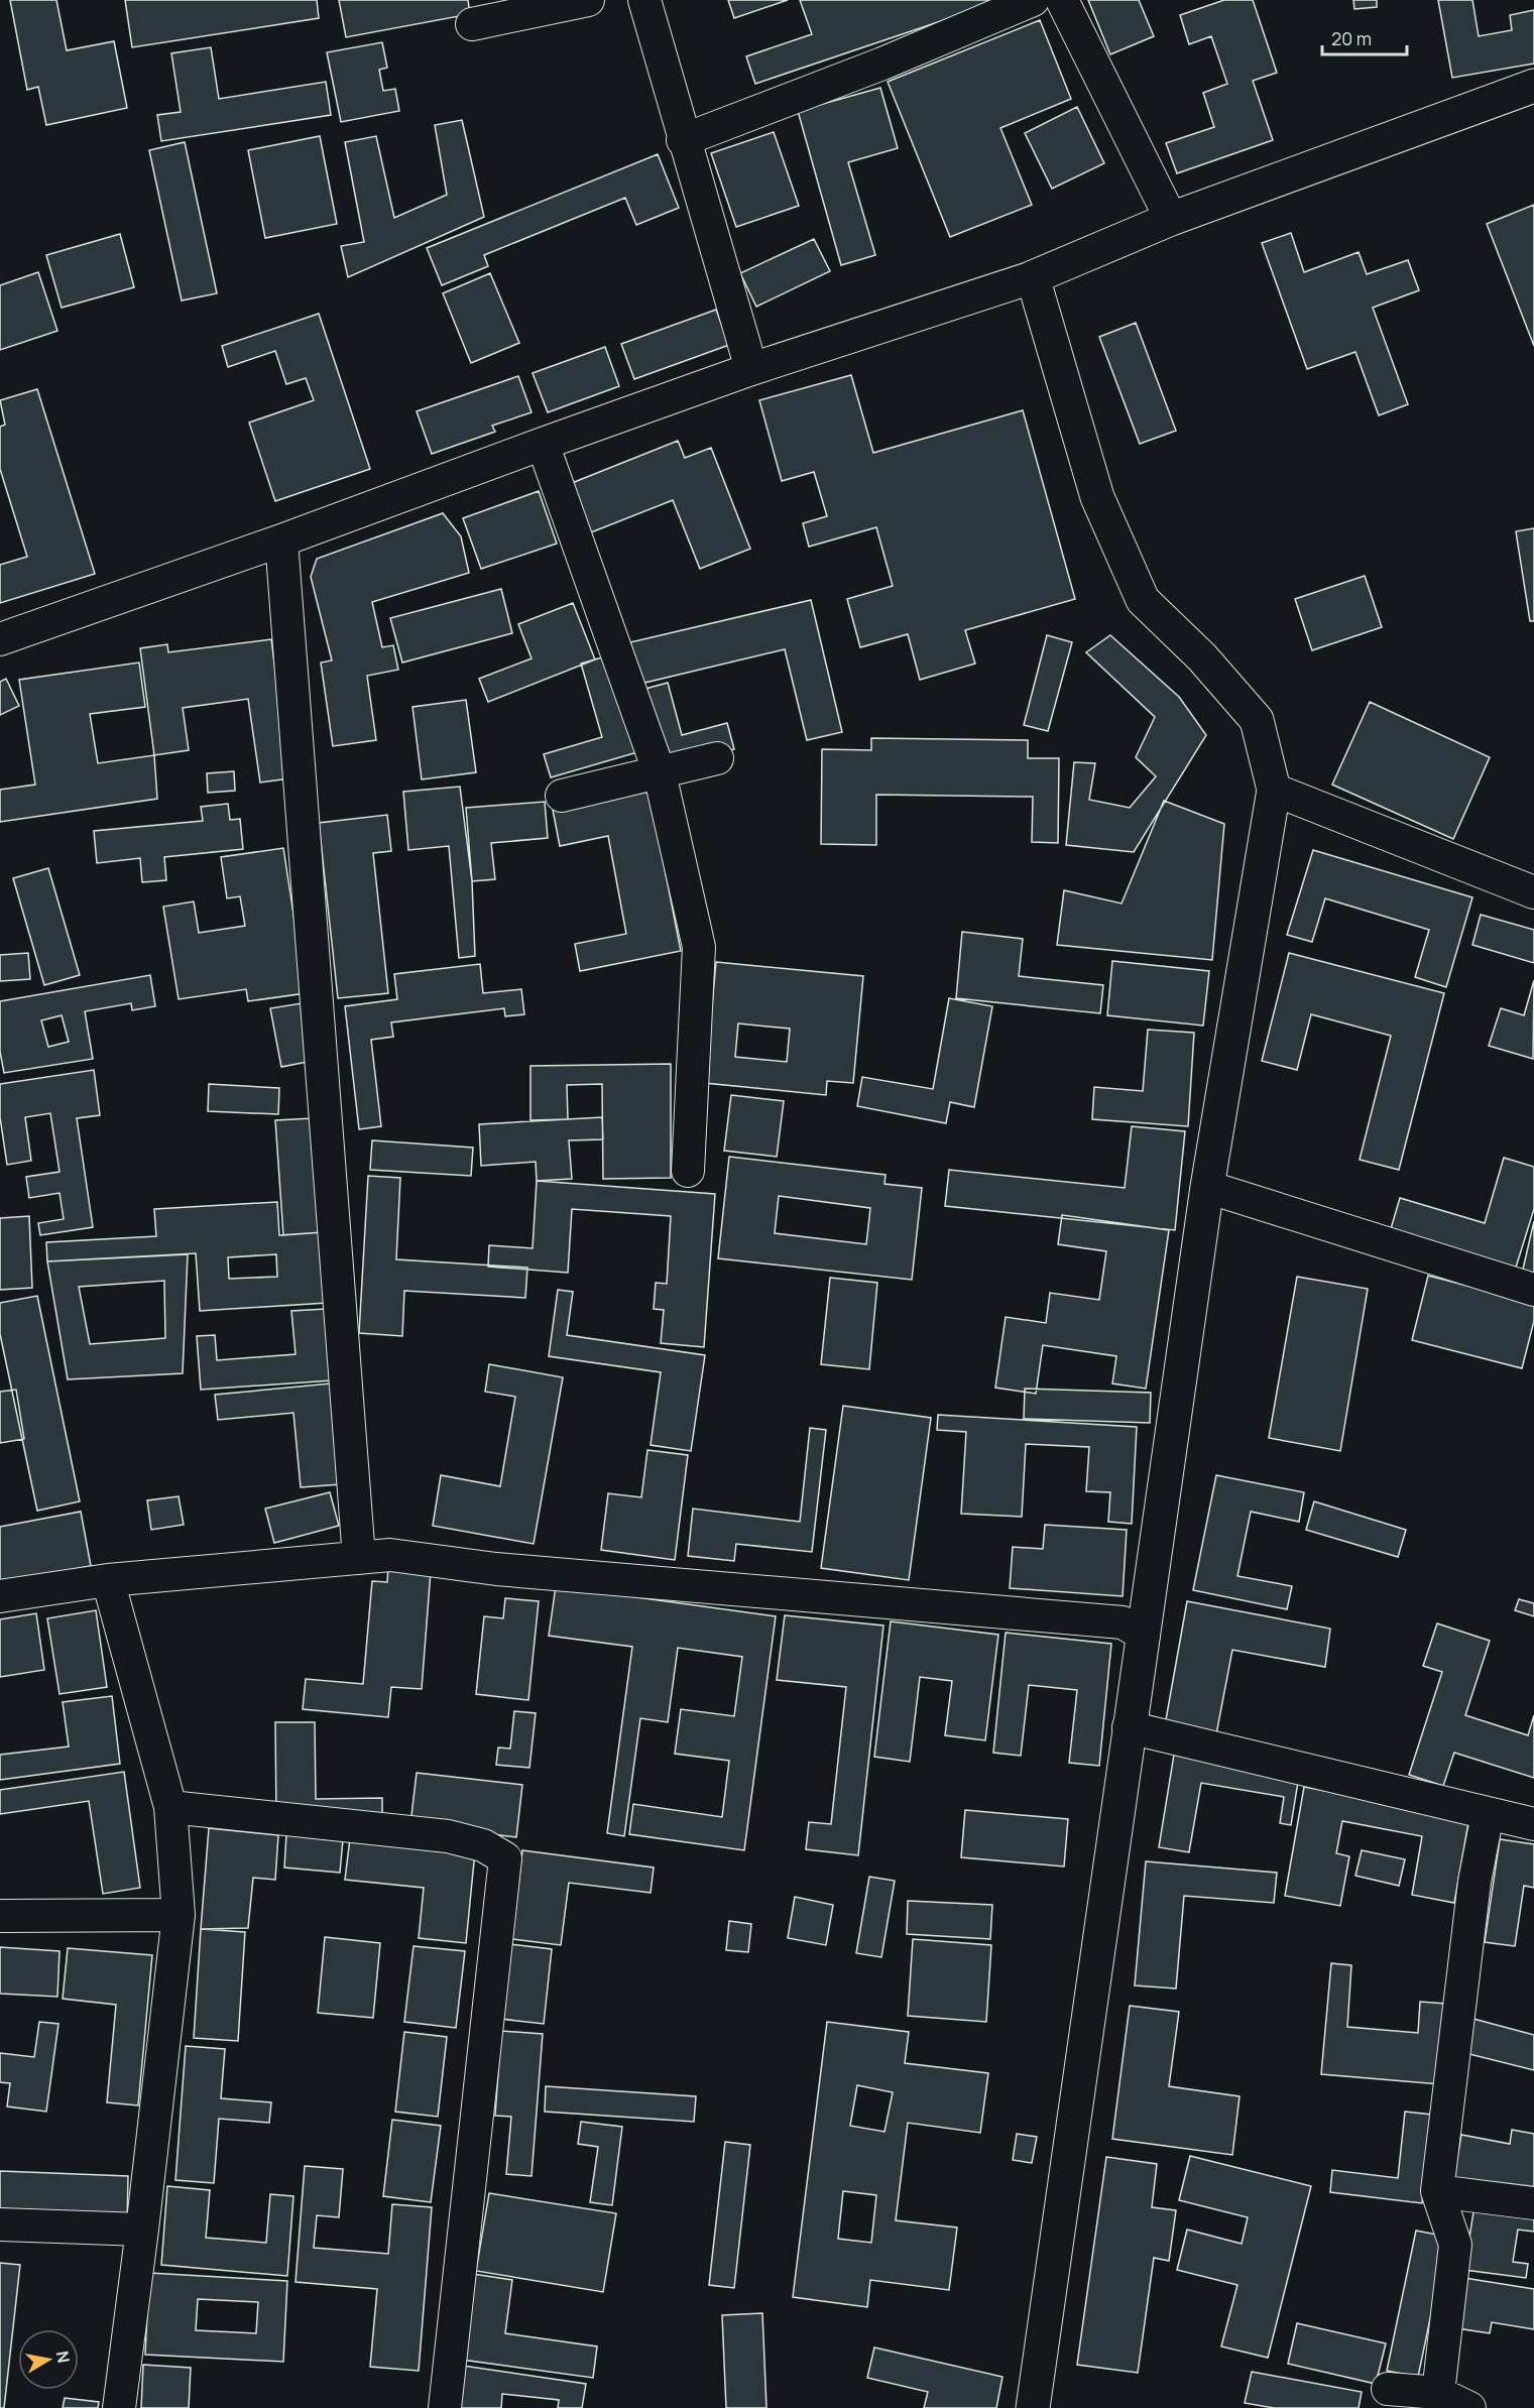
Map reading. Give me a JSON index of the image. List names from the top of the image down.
{
  "scale_bar": "20 m",
  "north": "right"
}
